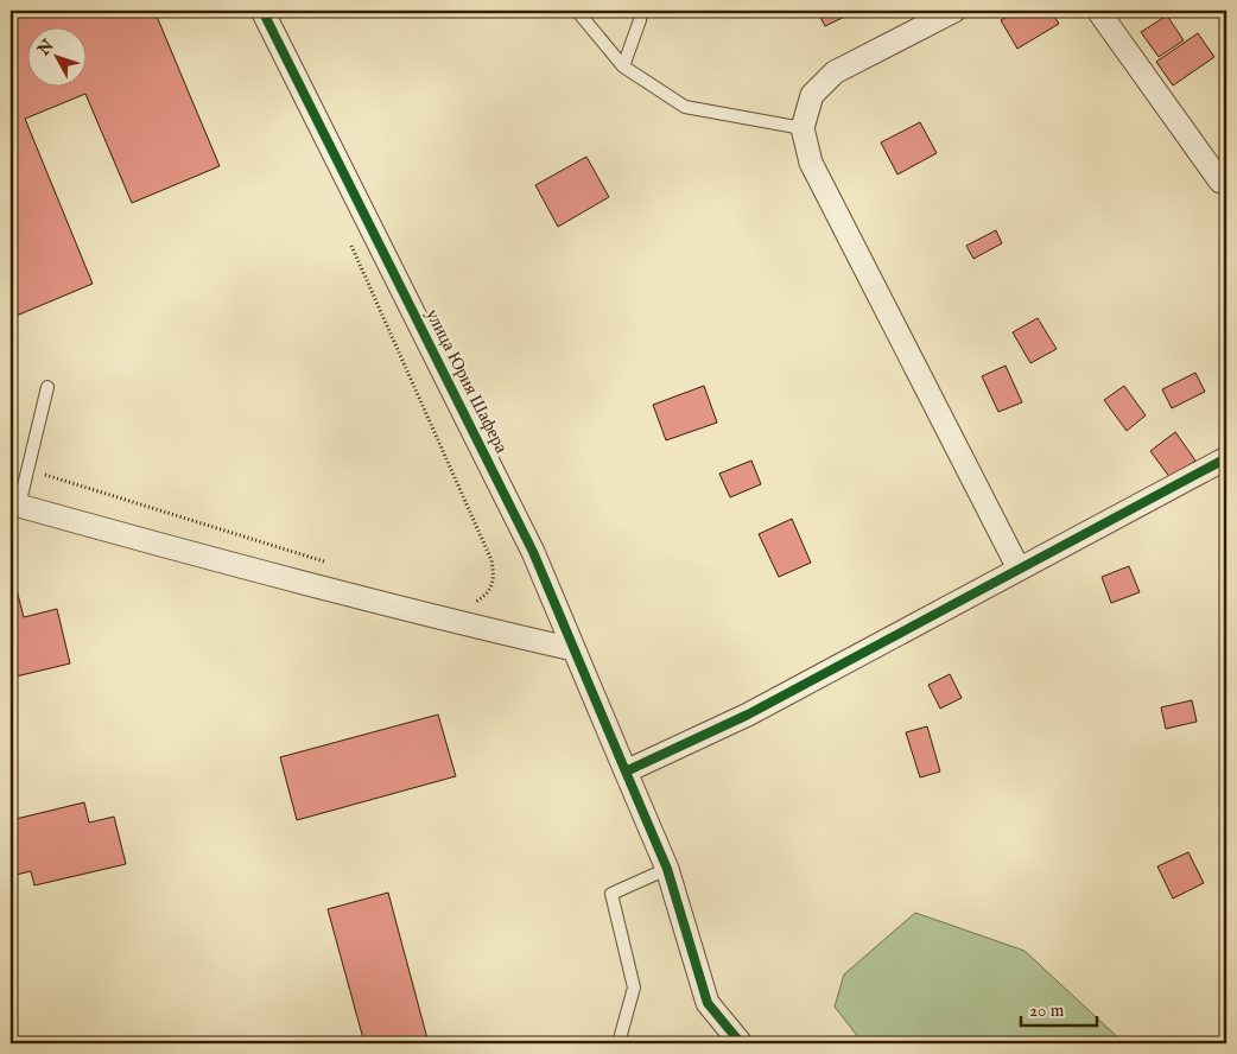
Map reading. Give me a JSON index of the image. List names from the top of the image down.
{
  "streets": {
    "street": ["улица Юрия Шафера"]
  },
  "scale_bar": "20 m",
  "north": "top left"
}
